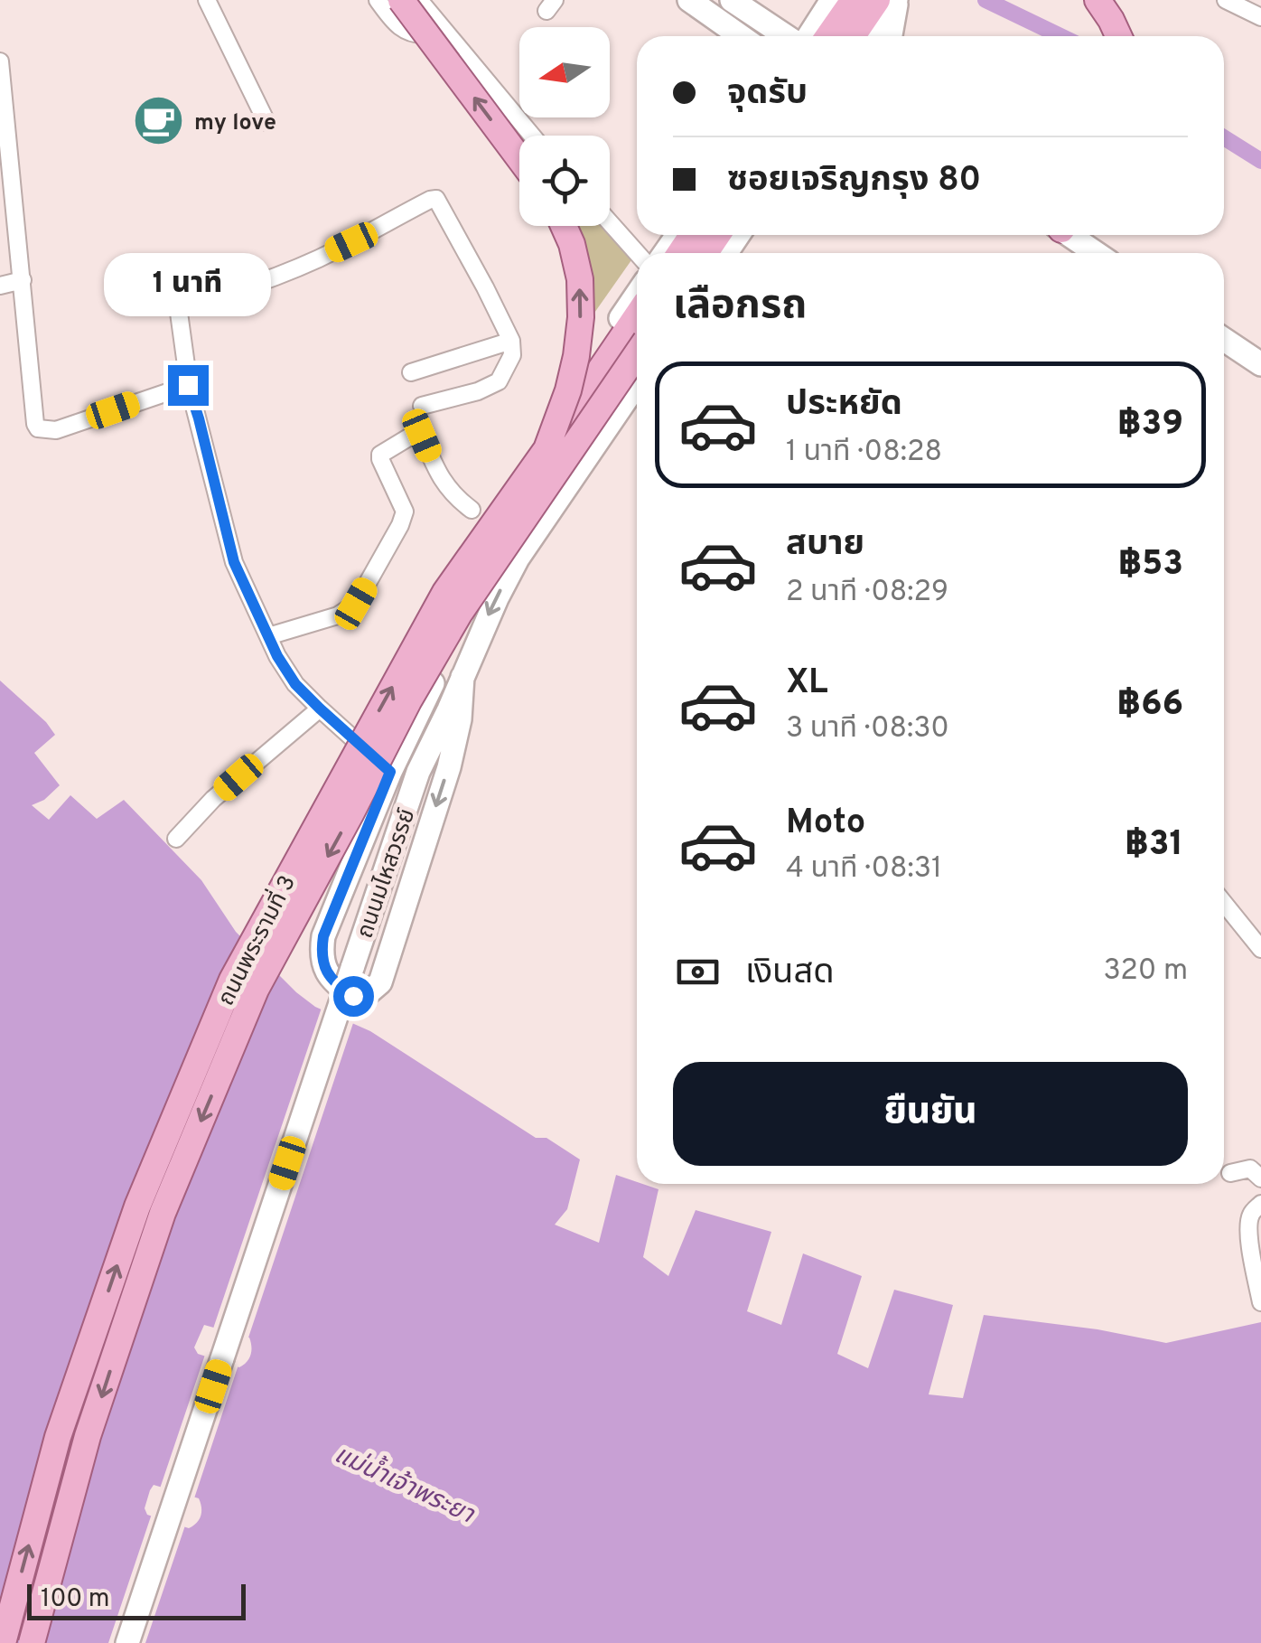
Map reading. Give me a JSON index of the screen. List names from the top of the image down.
{
  "streets": {
    "main road": ["ถนนมไหสวรรย์", "ถนนพระรามที่ 3"]
  },
  "water": ["แม่น้ำเจ้าพระยา"],
  "places": {
    "cafe": ["my love"]
  },
  "scale_bar": "100 m",
  "north": "left",
  "page": {
    "banner": ["จุดรับ", "ซอยเจริญกรุง 80"],
    "bubble": "1 นาที",
    "heading": "เลือกรถ",
    "list": [
      {
        "name": "ประหยัด",
        "note": "1 นาที · 08:28",
        "value": "฿39"
      },
      {
        "name": "สบาย",
        "note": "2 นาที · 08:29",
        "value": "฿53"
      },
      {
        "name": "XL",
        "note": "3 นาที · 08:30",
        "value": "฿66"
      },
      {
        "name": "Moto",
        "note": "4 นาที · 08:31",
        "value": "฿31"
      }
    ],
    "pay": ["เงินสด", "320 m"],
    "buttons": "ยืนยัน",
    "scale": "100 m"
  }
}
